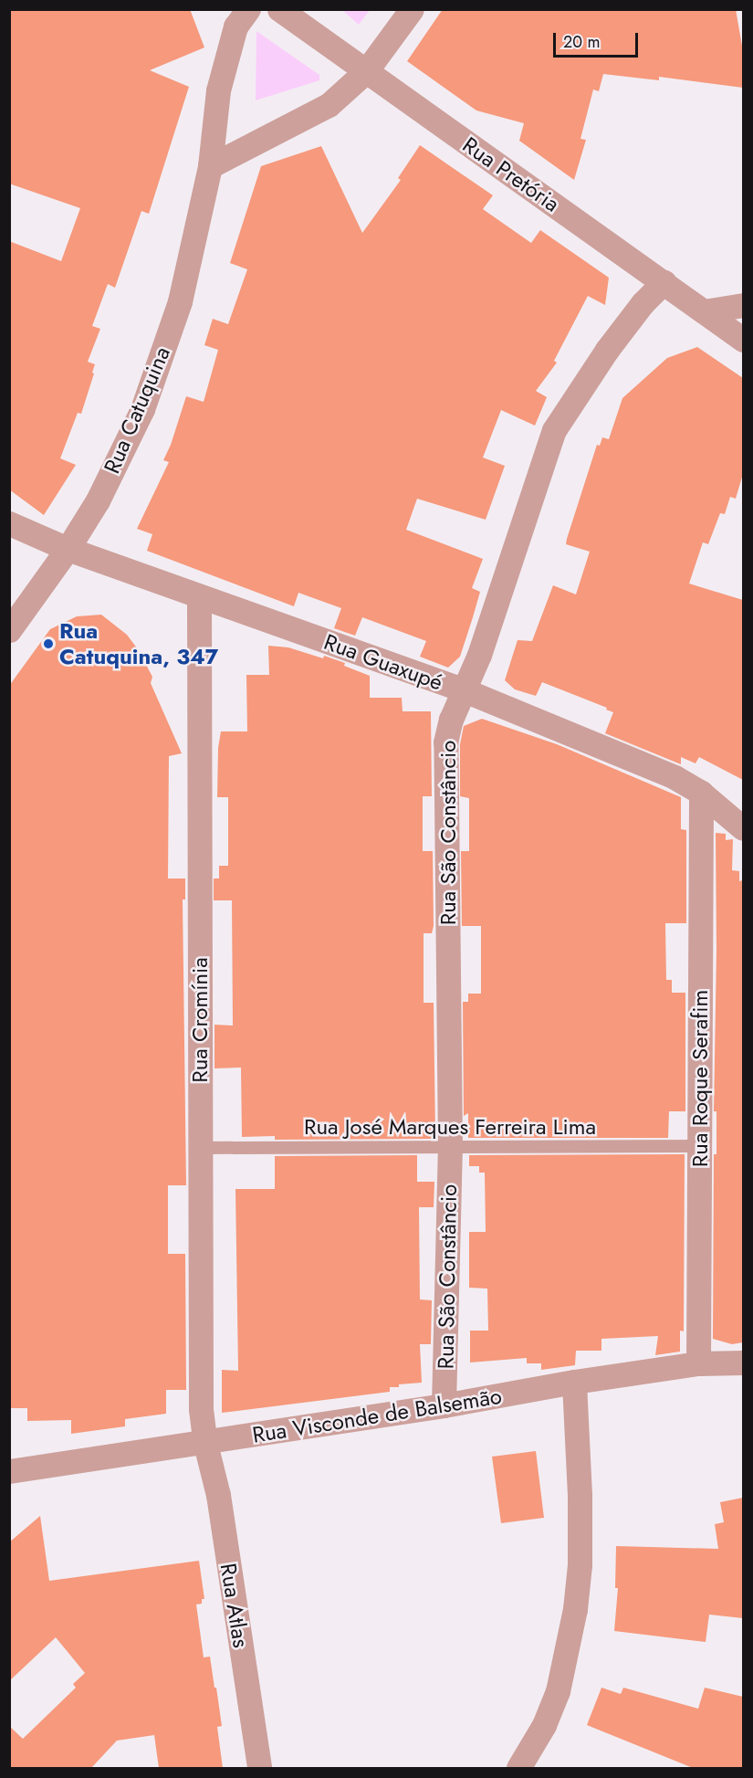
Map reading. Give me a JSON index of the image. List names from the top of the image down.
{
  "streets": {
    "street": [
      "Rua Pretória",
      "Rua Catuquina",
      "Rua Guaxupé",
      "Rua São Constâncio",
      "Rua Cromínia",
      "Rua Roque Serafim",
      "Rua Visconde de Balsemão",
      "Rua Atlas"
    ],
    "lane": ["Rua José Marques Ferreira Lima"]
  },
  "crossings": [
    ["Rua Pretória", "Rua São Constâncio"],
    ["Rua Catuquina", "Rua Guaxupé"],
    ["Rua Guaxupé", "Rua São Constâncio"],
    ["Rua Guaxupé", "Rua Cromínia"],
    ["Rua Guaxupé", "Rua Roque Serafim"],
    ["Rua São Constâncio", "Rua José Marques Ferreira Lima"],
    ["Rua São Constâncio", "Rua Visconde de Balsemão"],
    ["Rua Cromínia", "Rua José Marques Ferreira Lima"],
    ["Rua Cromínia", "Rua Visconde de Balsemão"],
    ["Rua Cromínia", "Rua Atlas"],
    ["Rua Roque Serafim", "Rua José Marques Ferreira Lima"],
    ["Rua Roque Serafim", "Rua Visconde de Balsemão"],
    ["Rua Visconde de Balsemão", "Rua Atlas"]
  ],
  "places": ["Rua Catuquina, 347"],
  "scale_bar": "20 m"
}
